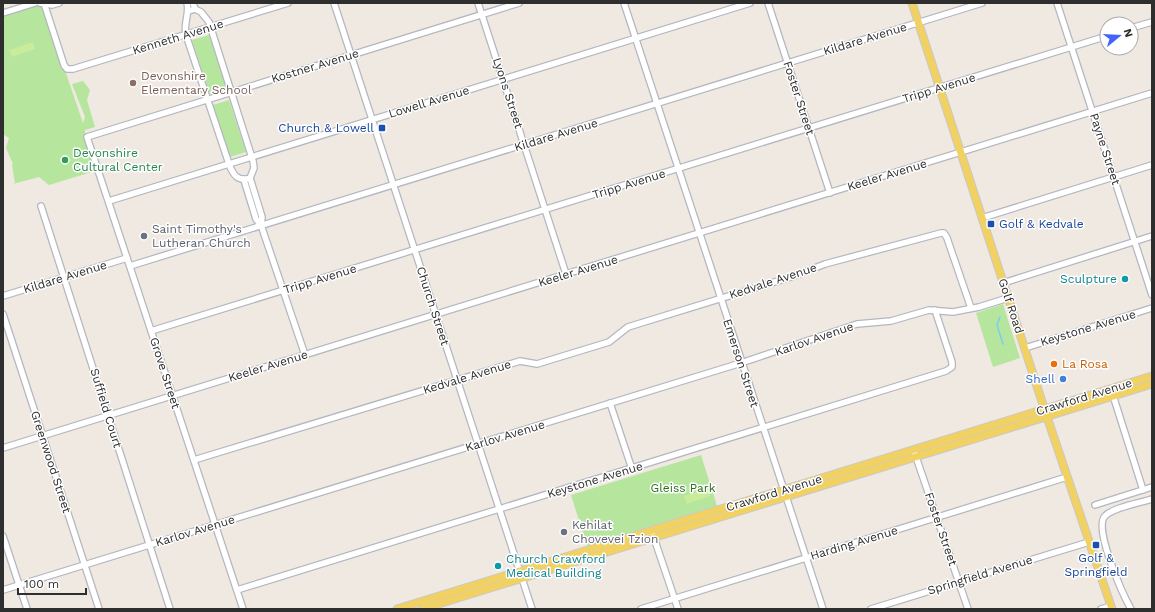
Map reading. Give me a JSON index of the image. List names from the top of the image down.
{
  "streets": {
    "main road": ["Golf Road", "Crawford Avenue"],
    "street": [
      "Kenneth Avenue",
      "Kildare Avenue",
      "Kostner Avenue",
      "Tripp Avenue",
      "Lyons Street",
      "Foster Street",
      "Lowell Avenue",
      "Payne Street",
      "Keeler Avenue",
      "Kedvale Avenue",
      "Church Street",
      "Keystone Avenue",
      "Karlov Avenue",
      "Emerson Street",
      "Grove Street",
      "Suffield Court",
      "Greenwood Street",
      "Harding Avenue",
      "Springfield Avenue"
    ]
  },
  "crossings": [
    ["Kildare Avenue", "Lyons Street"],
    ["Kildare Avenue", "Foster Street"],
    ["Kildare Avenue", "Church Street"],
    ["Kildare Avenue", "Golf Road"],
    ["Kildare Avenue", "Emerson Street"],
    ["Kildare Avenue", "Grove Street"],
    ["Kildare Avenue", "Suffield Court"],
    ["Kostner Avenue", "Lyons Street"],
    ["Kostner Avenue", "Church Street"],
    ["Kostner Avenue", "Grove Street"],
    ["Tripp Avenue", "Lyons Street"],
    ["Tripp Avenue", "Foster Street"],
    ["Tripp Avenue", "Payne Street"],
    ["Tripp Avenue", "Church Street"],
    ["Tripp Avenue", "Golf Road"],
    ["Tripp Avenue", "Emerson Street"],
    ["Tripp Avenue", "Grove Street"],
    ["Lyons Street", "Lowell Avenue"],
    ["Lyons Street", "Keeler Avenue"],
    ["Foster Street", "Keeler Avenue"],
    ["Foster Street", "Crawford Avenue"],
    ["Foster Street", "Harding Avenue"],
    ["Foster Street", "Springfield Avenue"],
    ["Lowell Avenue", "Church Street"],
    ["Lowell Avenue", "Emerson Street"],
    ["Lowell Avenue", "Grove Street"],
    ["Payne Street", "Keeler Avenue"],
    ["Keeler Avenue", "Church Street"],
    ["Keeler Avenue", "Golf Road"],
    ["Keeler Avenue", "Emerson Street"],
    ["Keeler Avenue", "Grove Street"],
    ["Keeler Avenue", "Suffield Court"],
    ["Keeler Avenue", "Greenwood Street"],
    ["Kedvale Avenue", "Church Street"],
    ["Kedvale Avenue", "Karlov Avenue"],
    ["Kedvale Avenue", "Emerson Street"],
    ["Kedvale Avenue", "Grove Street"],
    ["Church Street", "Keystone Avenue"],
    ["Church Street", "Karlov Avenue"],
    ["Church Street", "Crawford Avenue"],
    ["Golf Road", "Keystone Avenue"],
    ["Golf Road", "Karlov Avenue"],
    ["Golf Road", "Crawford Avenue"],
    ["Golf Road", "Harding Avenue"],
    ["Golf Road", "Springfield Avenue"],
    ["Keystone Avenue", "Karlov Avenue"],
    ["Keystone Avenue", "Emerson Street"],
    ["Keystone Avenue", "Grove Street"],
    ["Karlov Avenue", "Emerson Street"],
    ["Karlov Avenue", "Grove Street"],
    ["Karlov Avenue", "Suffield Court"],
    ["Karlov Avenue", "Greenwood Street"],
    ["Emerson Street", "Crawford Avenue"],
    ["Emerson Street", "Harding Avenue"]
  ],
  "parks": ["Gleiss Park"],
  "places": {
    "other": [
      "Devonshire Elementary School",
      "Devonshire Cultural Center",
      "Saint Timothy's Lutheran Church",
      "Sculpture",
      "La Rosa",
      "Shell",
      "Kehilat Chovevei Tzion",
      "Church Crawford Medical Building"
    ],
    "transit": ["Church & Lowell", "Golf & Kedvale", "Golf & Springfield"]
  },
  "scale_bar": "100 m",
  "north": "right"
}
